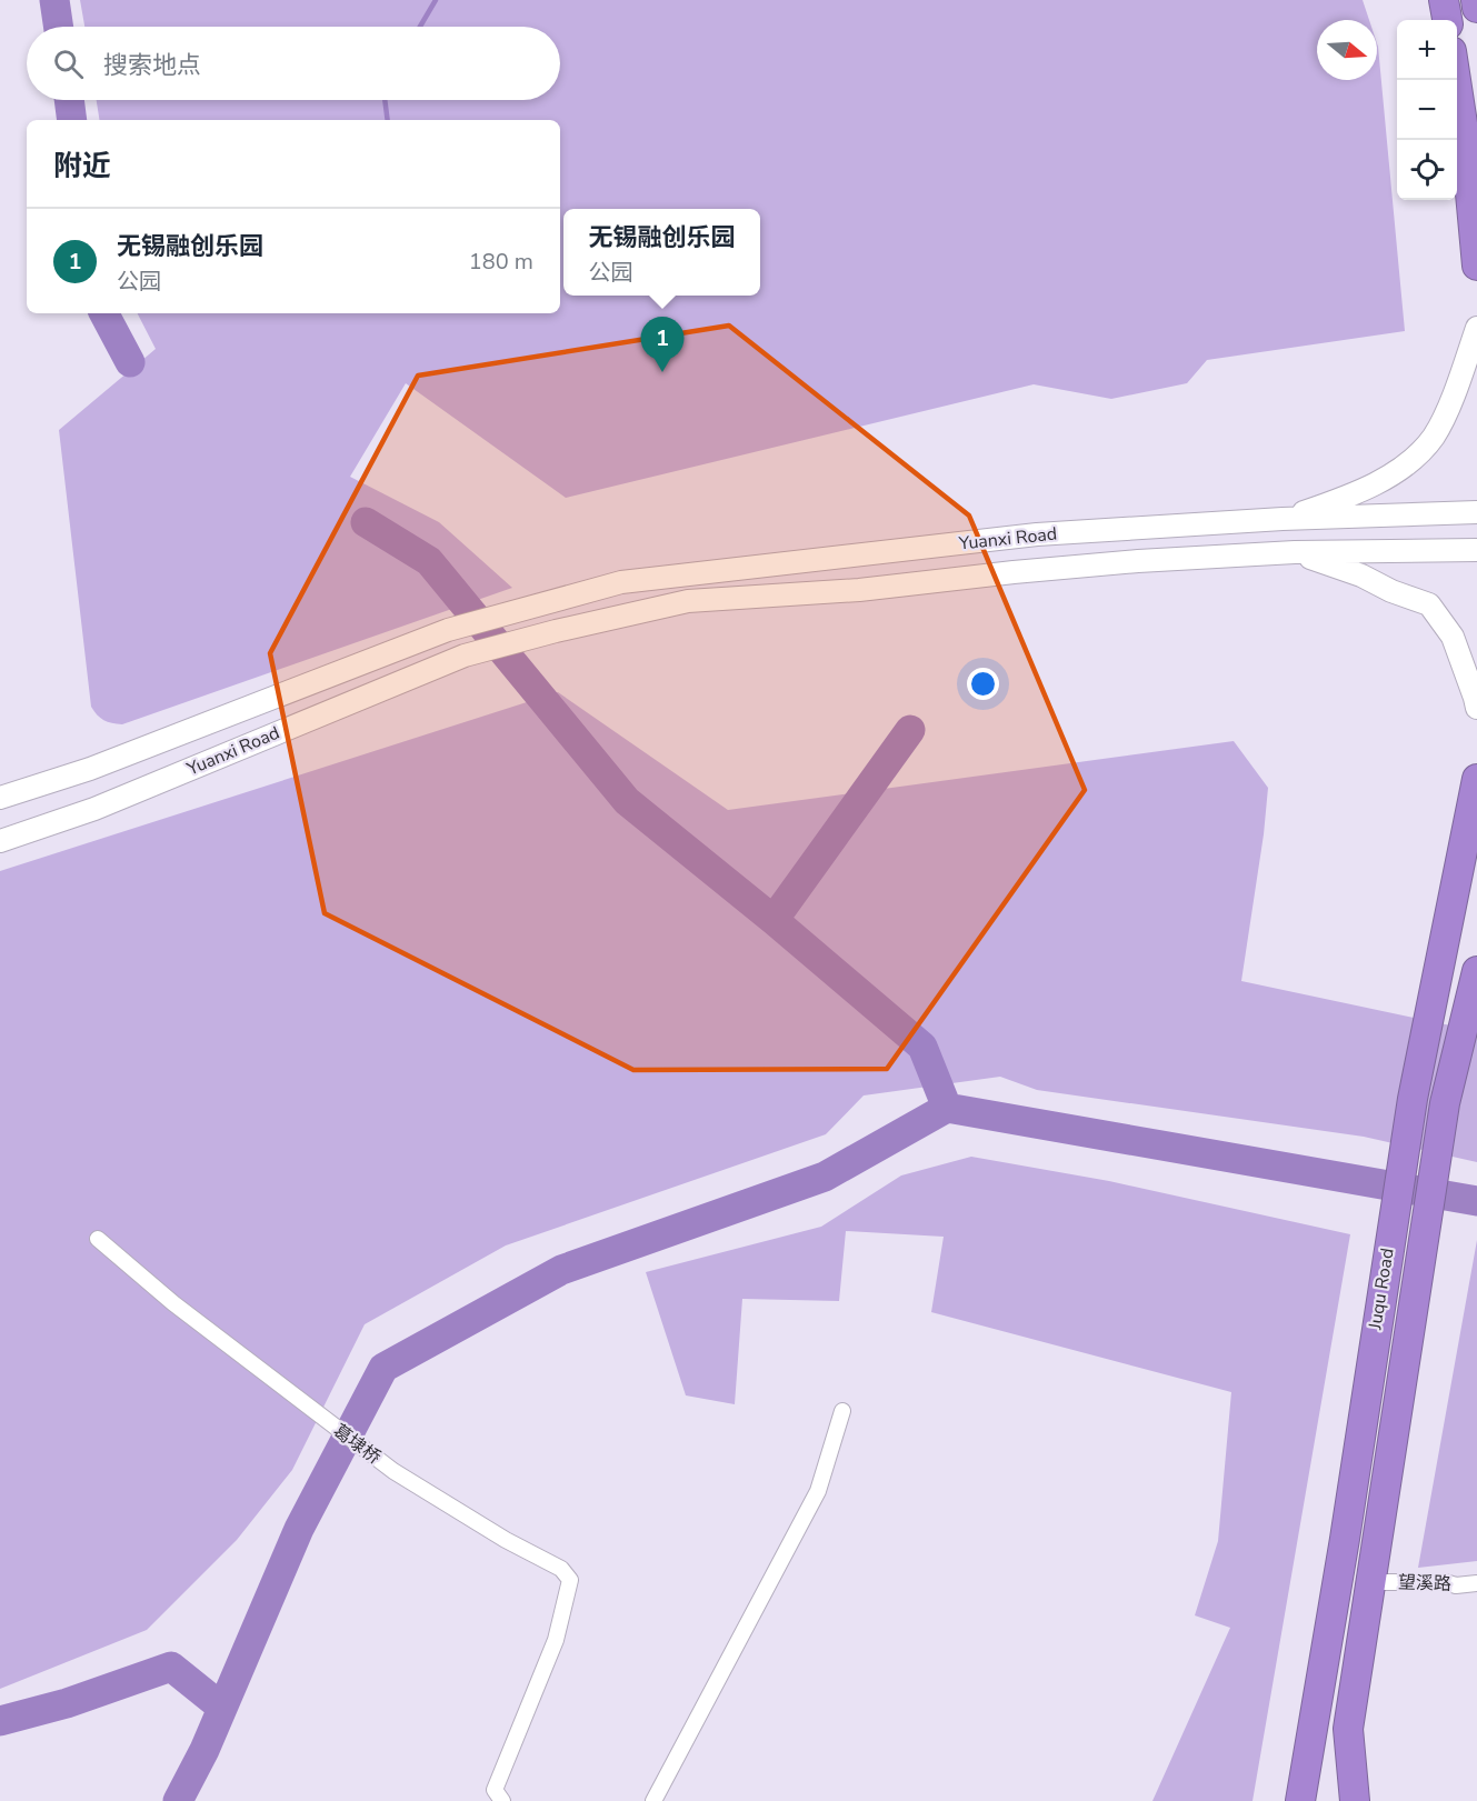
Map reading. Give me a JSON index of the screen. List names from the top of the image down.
{
  "streets": {
    "highway": ["Juqu Road"],
    "main road": ["Yuanxi Road"],
    "street": ["葛埭桥", "望溪路"]
  },
  "crossings": [
    ["Juqu Road", "望溪路"]
  ],
  "north": "right",
  "page": {
    "map_buttons": ["+", "−"],
    "search": "搜索地点",
    "heading": "附近",
    "list": [
      {
        "mark": "1",
        "name": "无锡融创乐园",
        "note": "公园",
        "value": "180 m"
      }
    ],
    "popup": ["无锡融创乐园", "公园"],
    "pins": "1"
  }
}
